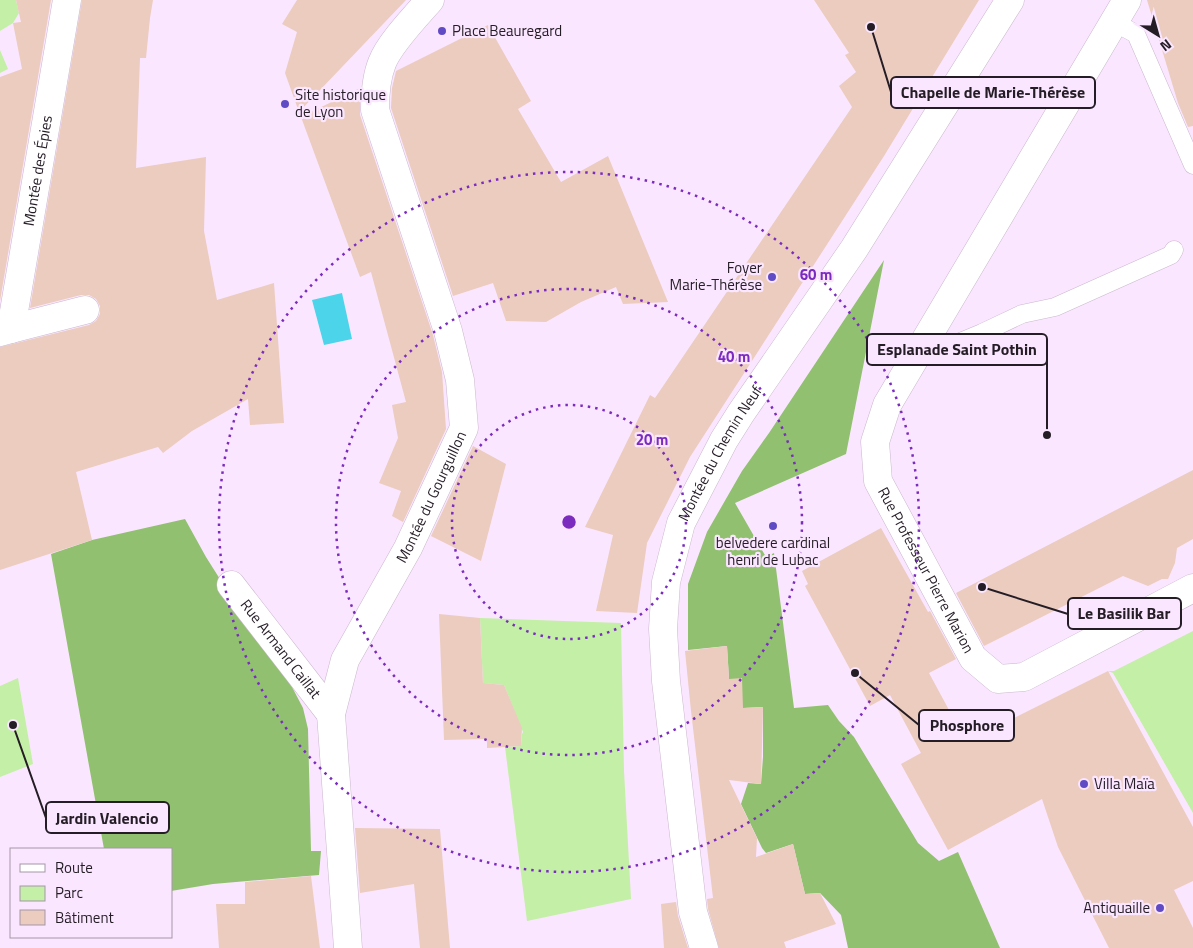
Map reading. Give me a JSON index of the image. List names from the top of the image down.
{
  "streets": {
    "street": [
      "Montée des Épies",
      "Montée du Chemin Neuf",
      "Montée du Gourguillon",
      "Rue Professeur Pierre Marion",
      "Rue Armand Caillat"
    ]
  },
  "crossings": [
    ["Montée du Gourguillon", "Rue Armand Caillat"]
  ],
  "places": [
    "Chapelle de Marie-Thérèse",
    "Place Beauregard",
    "Site historique de Lyon",
    "Foyer Marie-Thérèse",
    "Esplanade Saint Pothin",
    "belvedere cardinal henri de Lubac",
    "Le Basilik Bar",
    "Phosphore",
    "Jardin Valencio",
    "Villa Maïa",
    "Antiquaille"
  ],
  "legend": ["Route", "Parc", "Bâtiment"],
  "north": "bottom right",
  "rings": ["60 m", "40 m", "20 m"]
}
